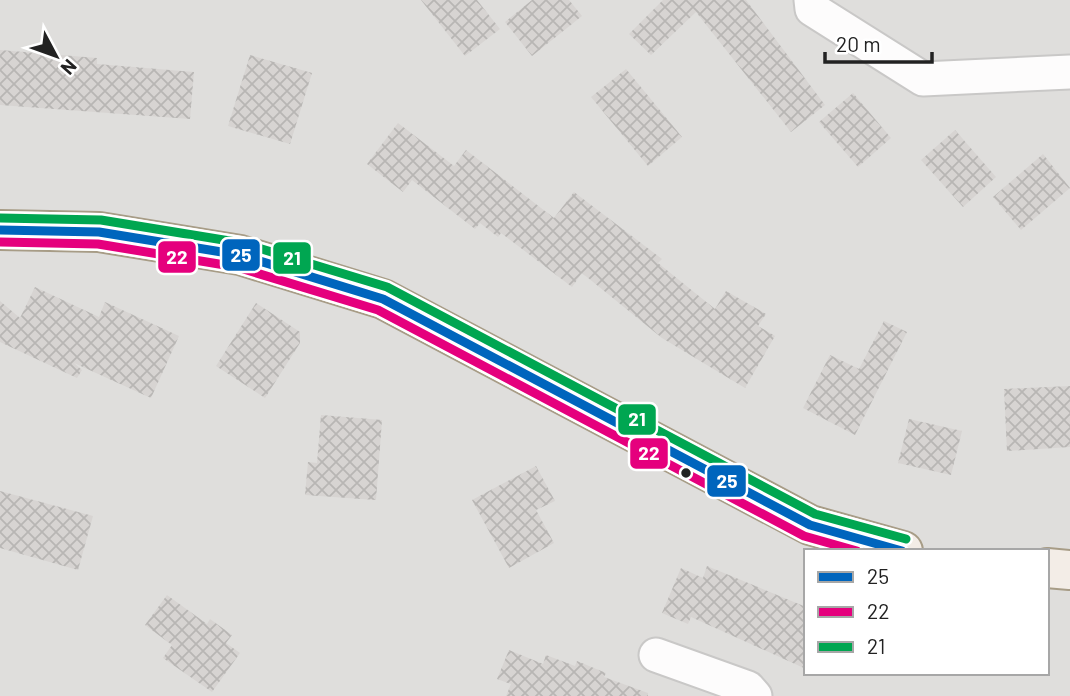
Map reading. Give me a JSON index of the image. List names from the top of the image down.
{
  "lines": ["transit line 21", "transit line 25", "transit line 22"],
  "legend": ["25", "22", "21"],
  "scale_bar": "20 m",
  "north": "bottom right"
}
